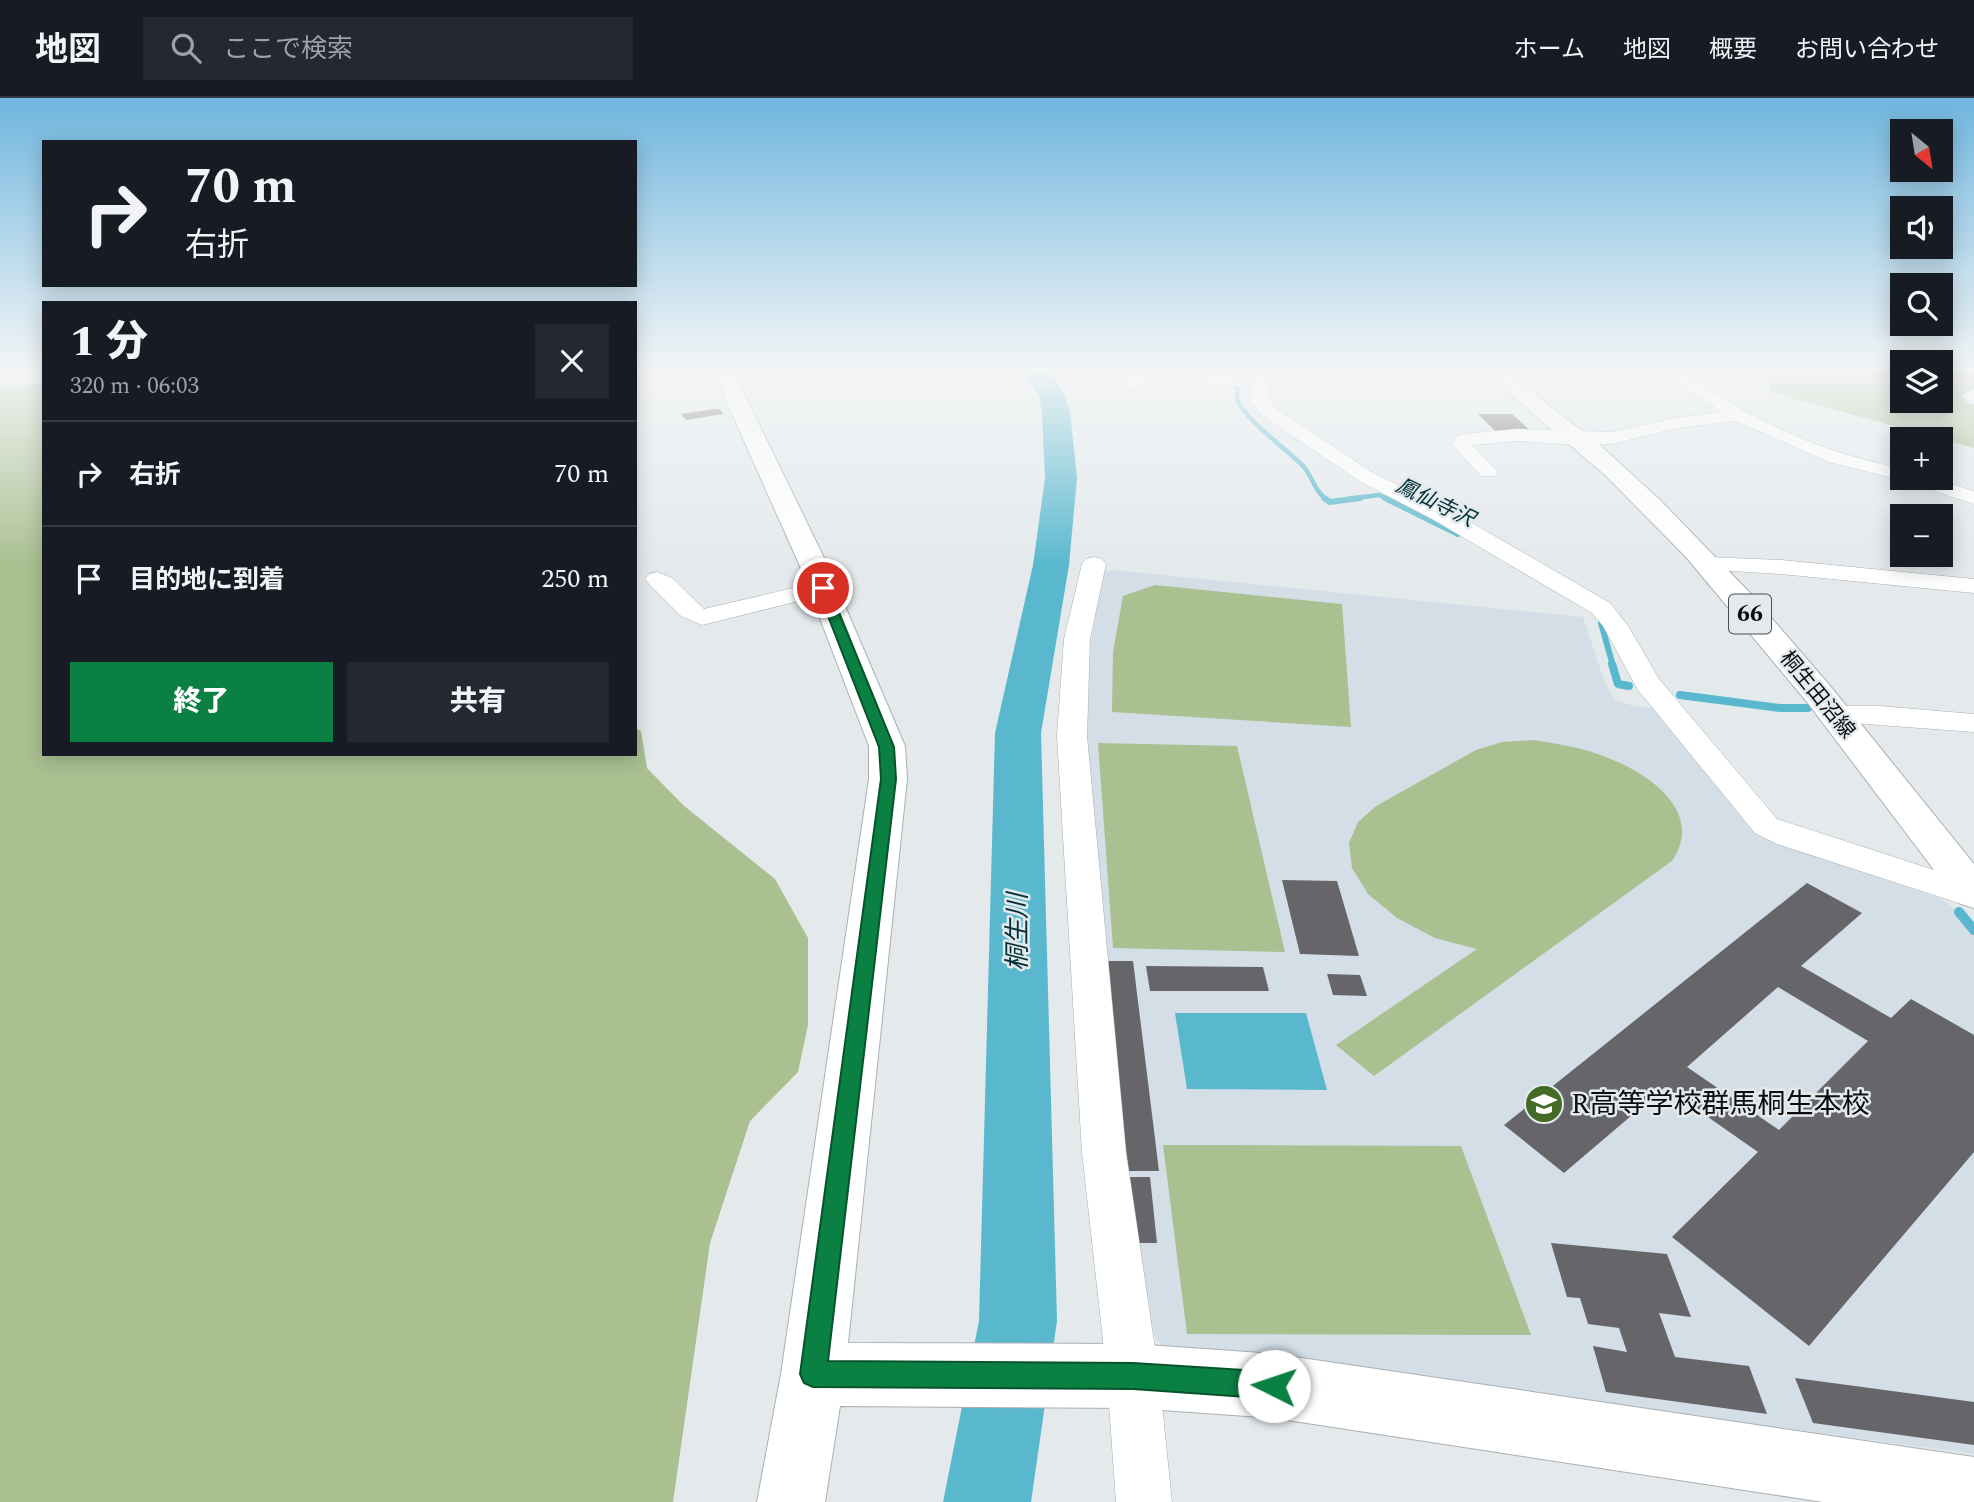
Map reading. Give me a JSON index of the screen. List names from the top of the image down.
{
  "streets": {
    "street": ["66", "桐生田沼線"]
  },
  "water": ["鳳仙寺沢", "桐生川"],
  "places": {
    "school or university": ["R高等学校群馬桐生本校"]
  },
  "north": "bottom right",
  "page": {
    "header": "地図",
    "search": "ここで検索",
    "nav": [
      "ホーム",
      "地図",
      "概要",
      "お問い合わせ"
    ],
    "map_buttons": ["+", "−"],
    "turn": ["70 m", "右折"],
    "heading": ["1 分", "320 m · 06:03"],
    "list": [
      {
        "name": "右折",
        "value": "70 m"
      },
      {
        "name": "目的地に到着",
        "value": "250 m"
      }
    ],
    "buttons": ["終了", "共有"]
  }
}
